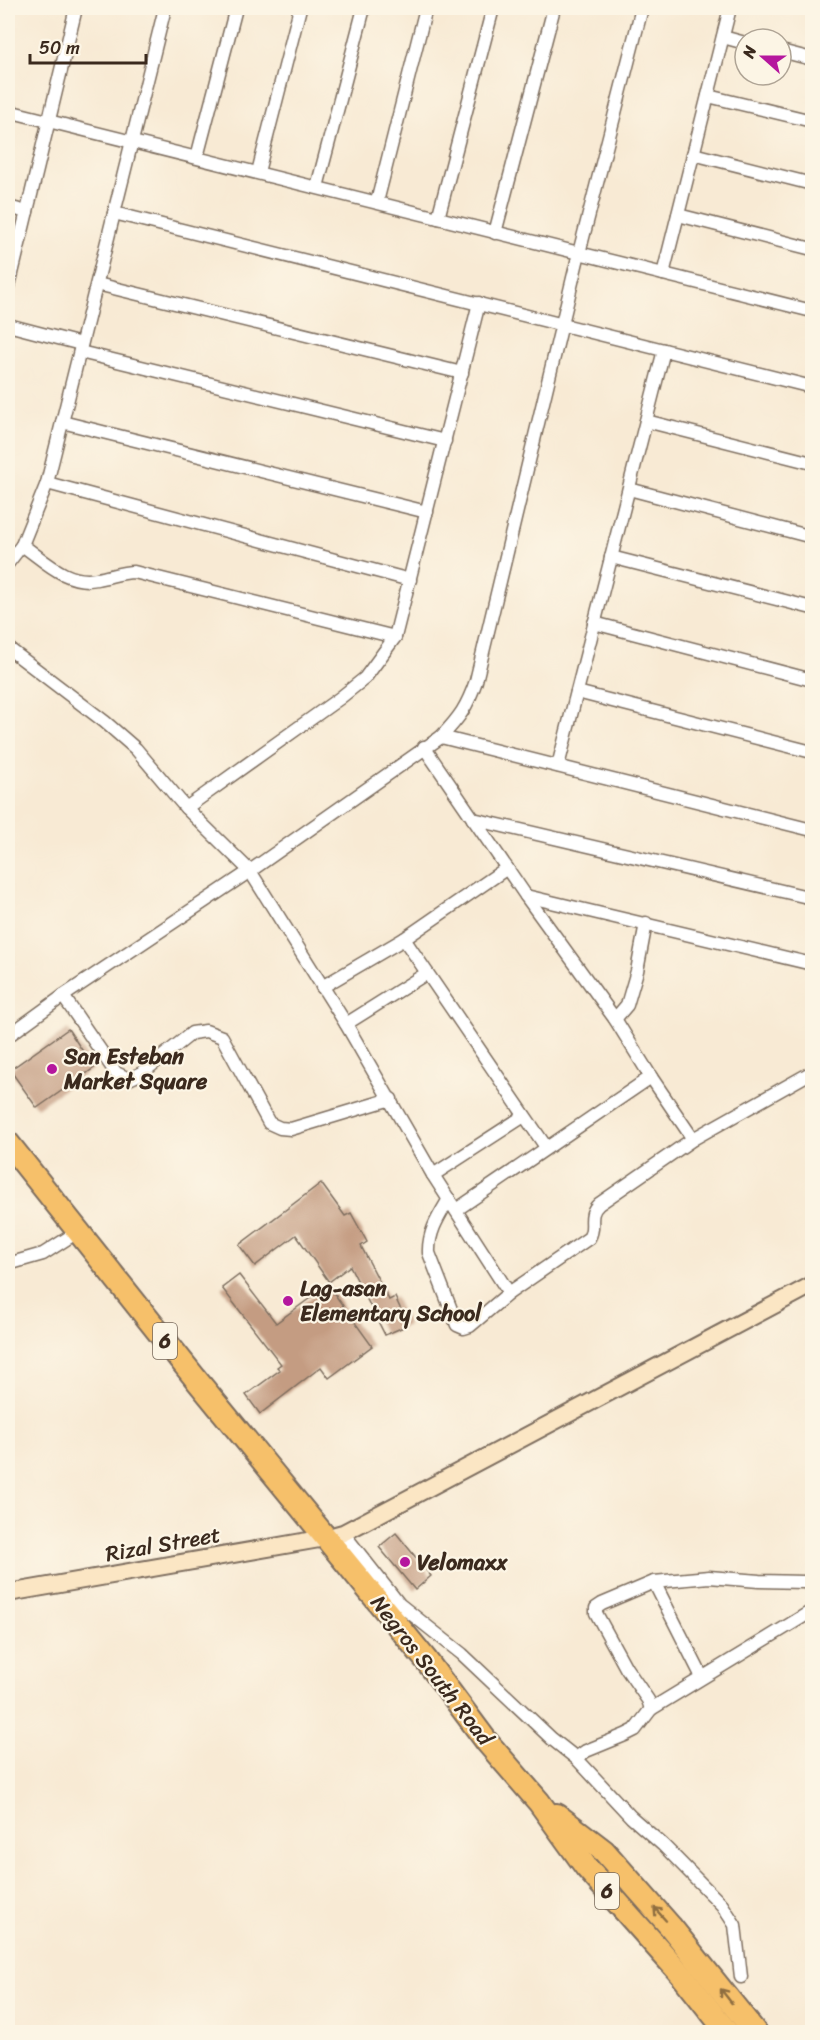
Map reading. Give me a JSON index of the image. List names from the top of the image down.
{
  "streets": {
    "highway": ["6", "Negros South Road"],
    "street": ["Rizal Street"]
  },
  "crossings": [
    ["6", "Rizal Street"],
    ["6", "Negros South Road"],
    ["Rizal Street", "Negros South Road"]
  ],
  "places": ["San Esteban Market Square", "Lag-asan Elementary School", "Velomaxx"],
  "scale_bar": "50 m",
  "north": "left"
}
